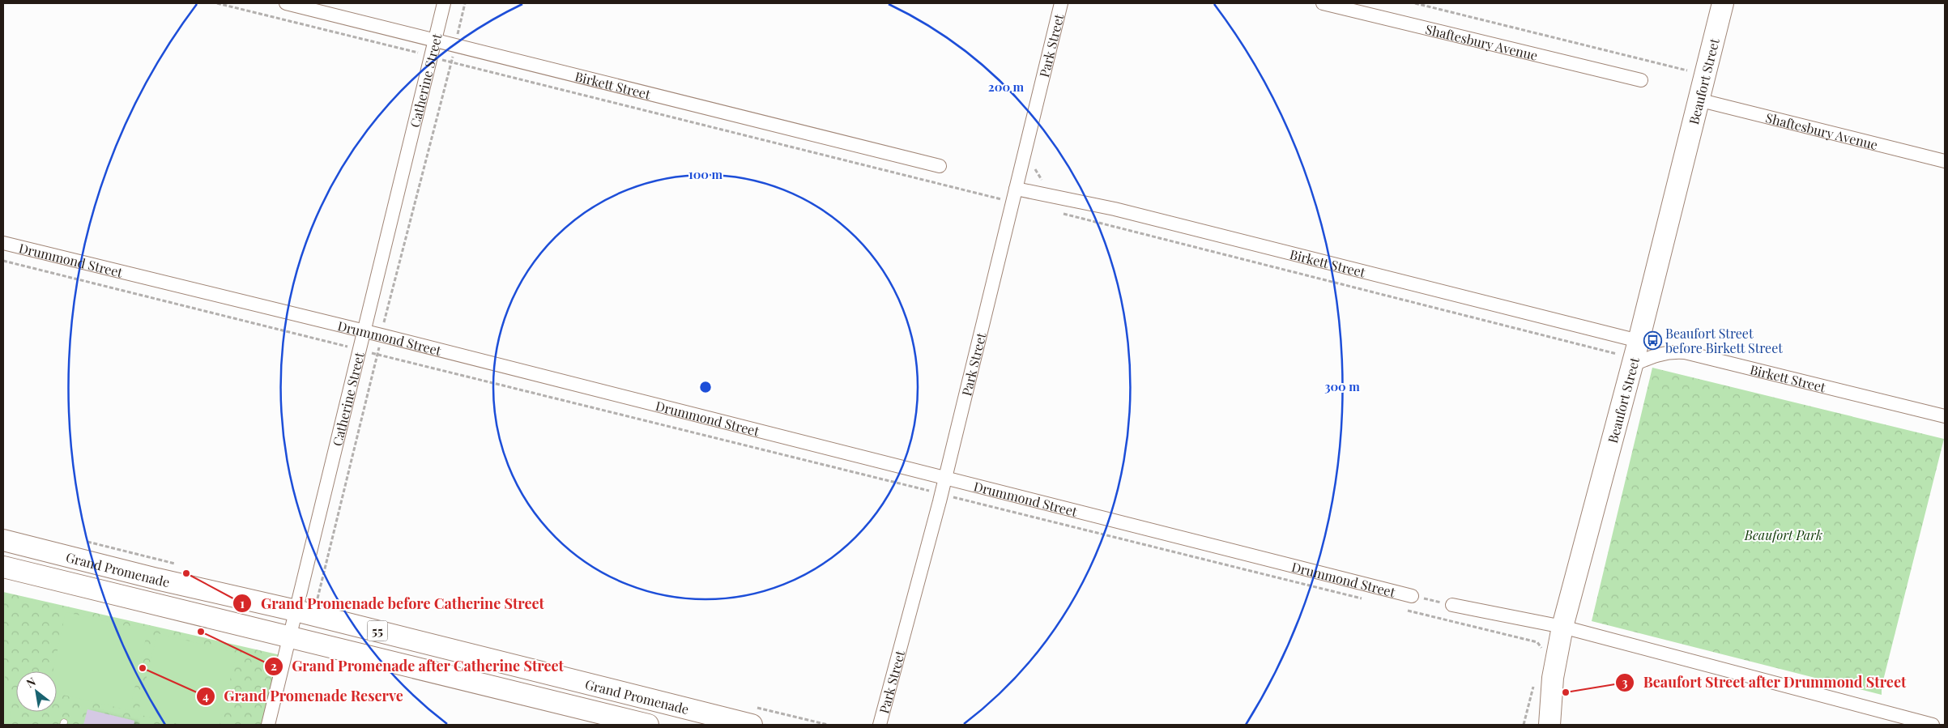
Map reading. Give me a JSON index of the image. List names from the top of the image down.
{
  "streets": {
    "main road": ["Beaufort Street", "Grand Promenade", "55"],
    "street": [
      "Shaftesbury Avenue",
      "Park Street",
      "Catherine Street",
      "Birkett Street",
      "Drummond Street"
    ]
  },
  "crossings": [
    ["Shaftesbury Avenue", "Beaufort Street"],
    ["Park Street", "Birkett Street"],
    ["Park Street", "Drummond Street"],
    ["Catherine Street", "Birkett Street"],
    ["Catherine Street", "Drummond Street"],
    ["Catherine Street", "Grand Promenade"],
    ["Beaufort Street", "Birkett Street"]
  ],
  "parks": ["Beaufort Park"],
  "places": {
    "bus stop": ["Beaufort Street before Birkett Street"],
    "other": [
      "Grand Promenade before Catherine Street",
      "Grand Promenade after Catherine Street",
      "Grand Promenade Reserve",
      "Beaufort Street after Drummond Street"
    ]
  },
  "north": "top left",
  "rings": ["200 m", "100 m", "300 m"]
}
